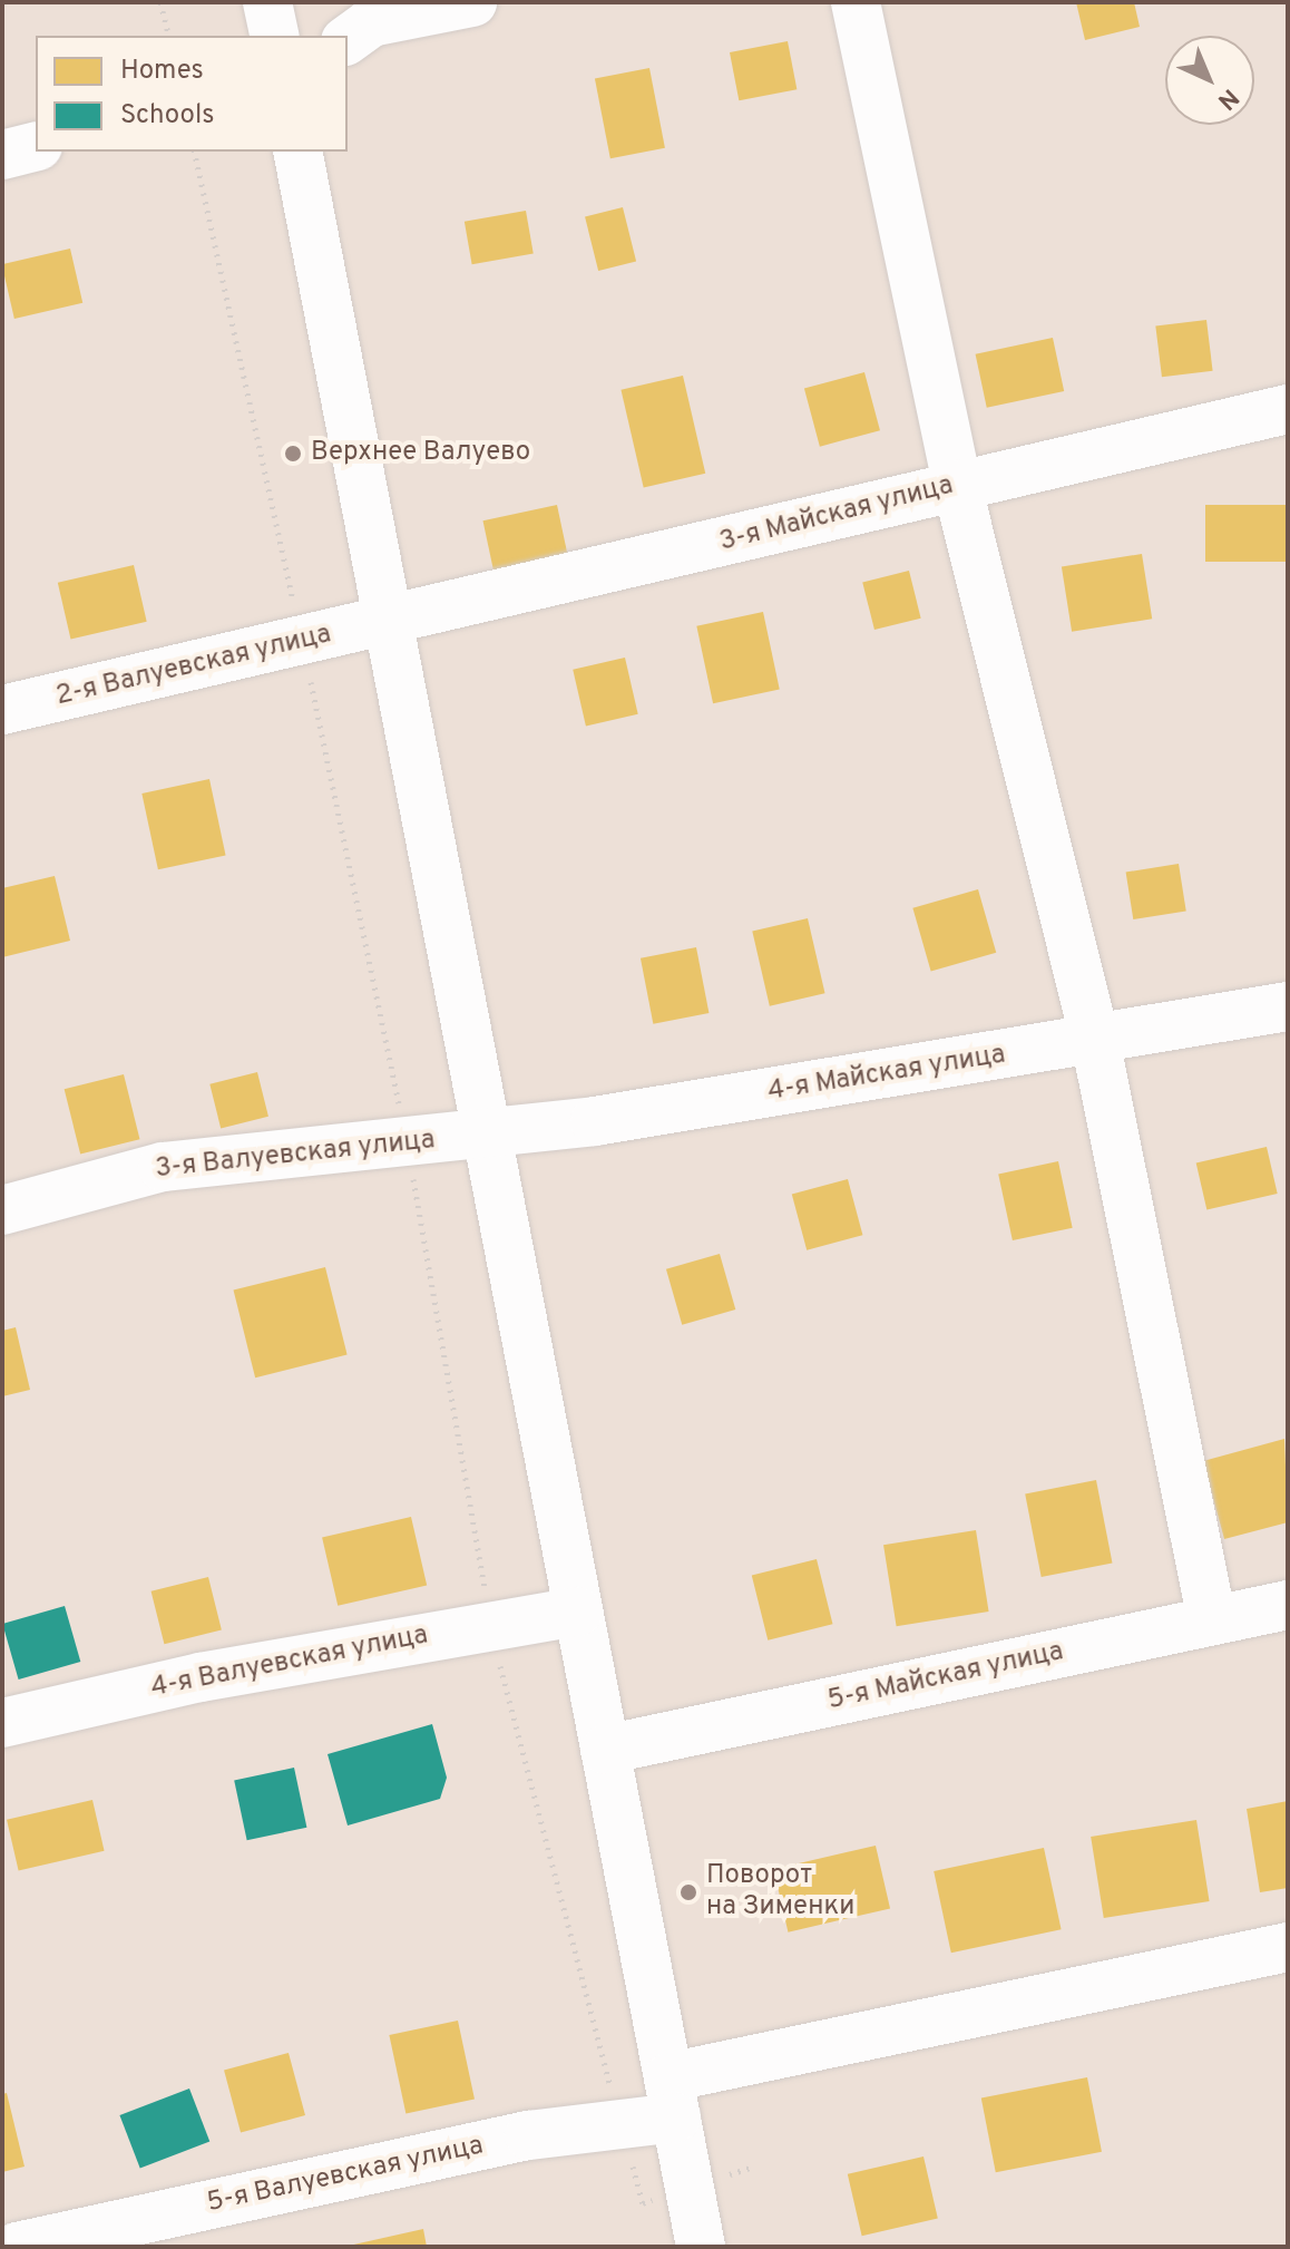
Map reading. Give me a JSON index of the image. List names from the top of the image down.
{
  "streets": {
    "street": [
      "3-я Майская улица",
      "2-я Валуевская улица",
      "4-я Майская улица",
      "3-я Валуевская улица",
      "4-я Валуевская улица",
      "5-я Майская улица",
      "5-я Валуевская улица"
    ]
  },
  "crossings": [
    ["3-я Майская улица", "2-я Валуевская улица"],
    ["4-я Майская улица", "3-я Валуевская улица"]
  ],
  "places": ["Верхнее Валуево", "Поворот на Зименки"],
  "legend": ["Homes", "Schools"],
  "north": "bottom right"
}
